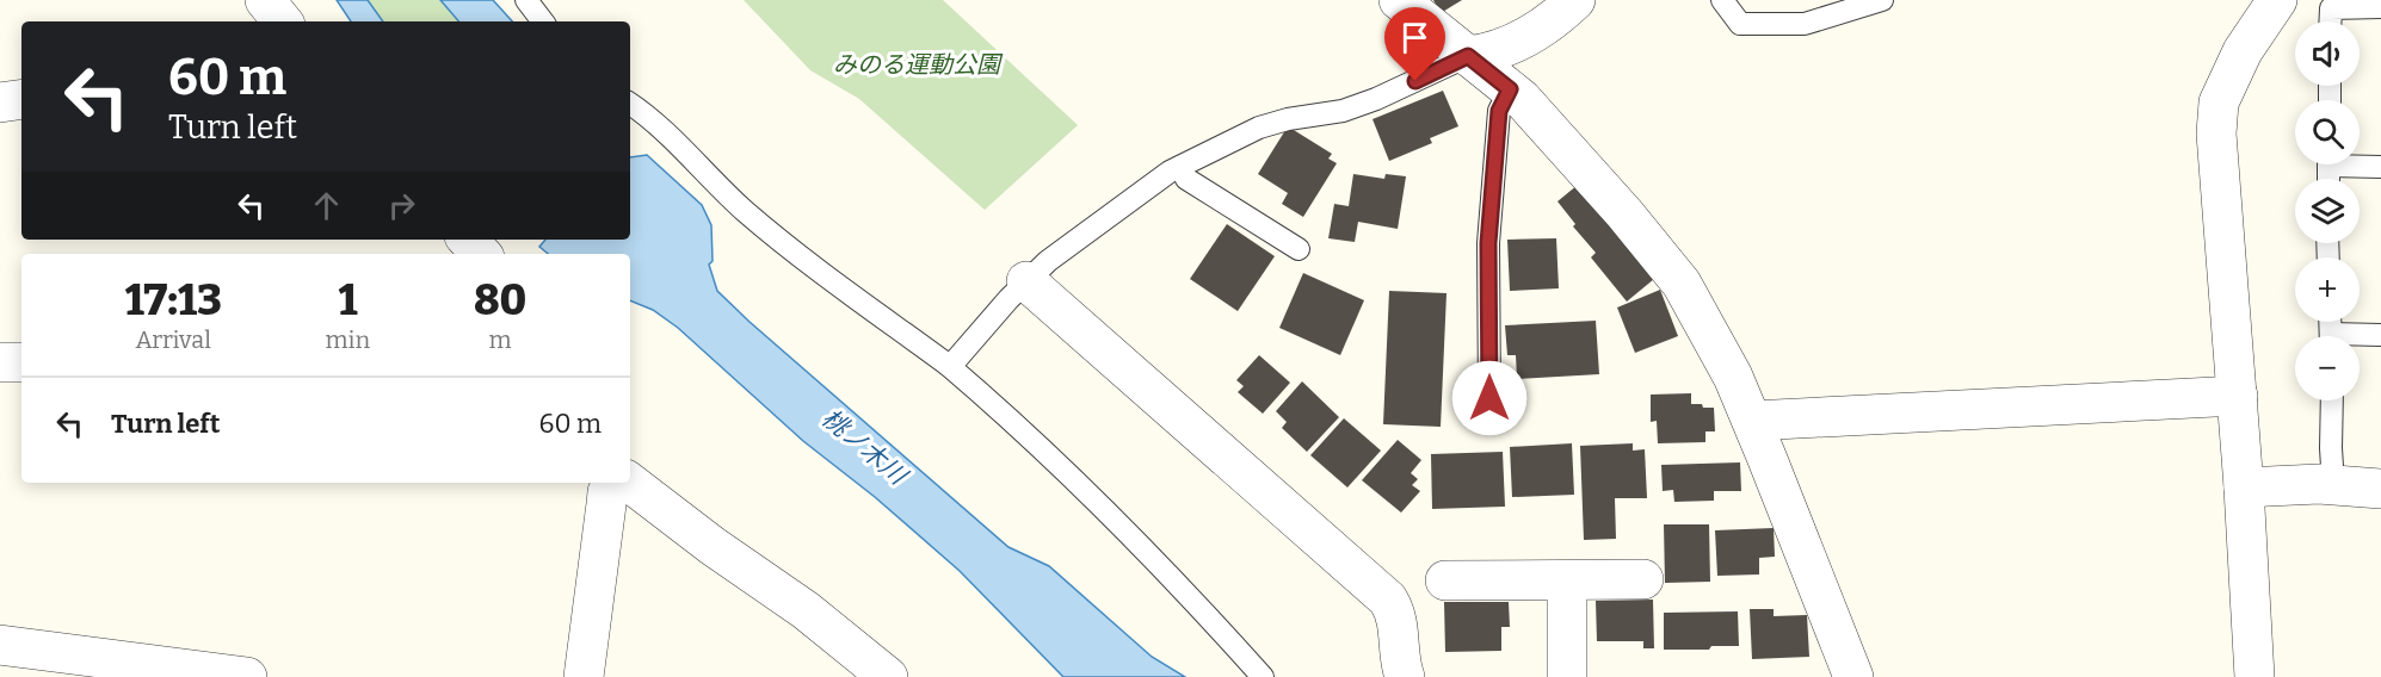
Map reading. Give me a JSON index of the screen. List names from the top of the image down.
{
  "water": ["桃ノ木川"],
  "parks": ["みのる運動公園"],
  "page": {
    "map_buttons": ["+", "−"],
    "turn": ["60 m", "Turn left"],
    "eta": [
      "17:13",
      "Arrival",
      "1",
      "min",
      "80",
      "m"
    ],
    "list": [
      {
        "name": "Turn left",
        "value": "60 m"
      }
    ]
  }
}
